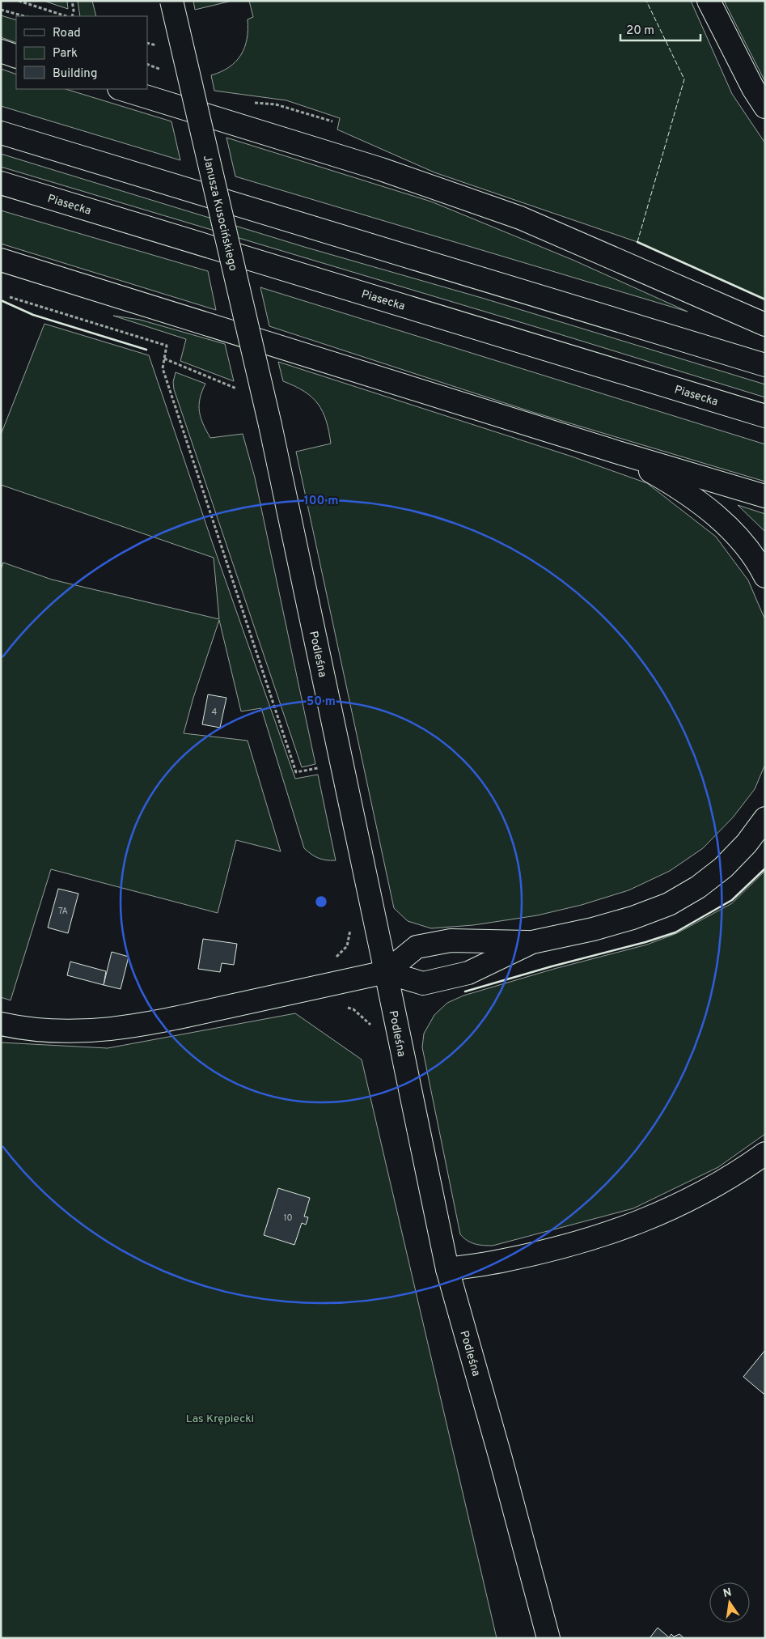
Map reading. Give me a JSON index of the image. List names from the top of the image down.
{
  "streets": {
    "main road": ["Piasecka", "Janusza Kusocińskiego", "Podleśna"]
  },
  "crossings": [
    ["Janusza Kusocińskiego", "Podleśna"]
  ],
  "parks": ["Las Krępiecki"],
  "house_numbers": ["4", "7A", "10"],
  "legend": ["Road", "Park", "Building"],
  "scale_bar": "20 m",
  "north": "top",
  "rings": ["100 m", "50 m"]
}
